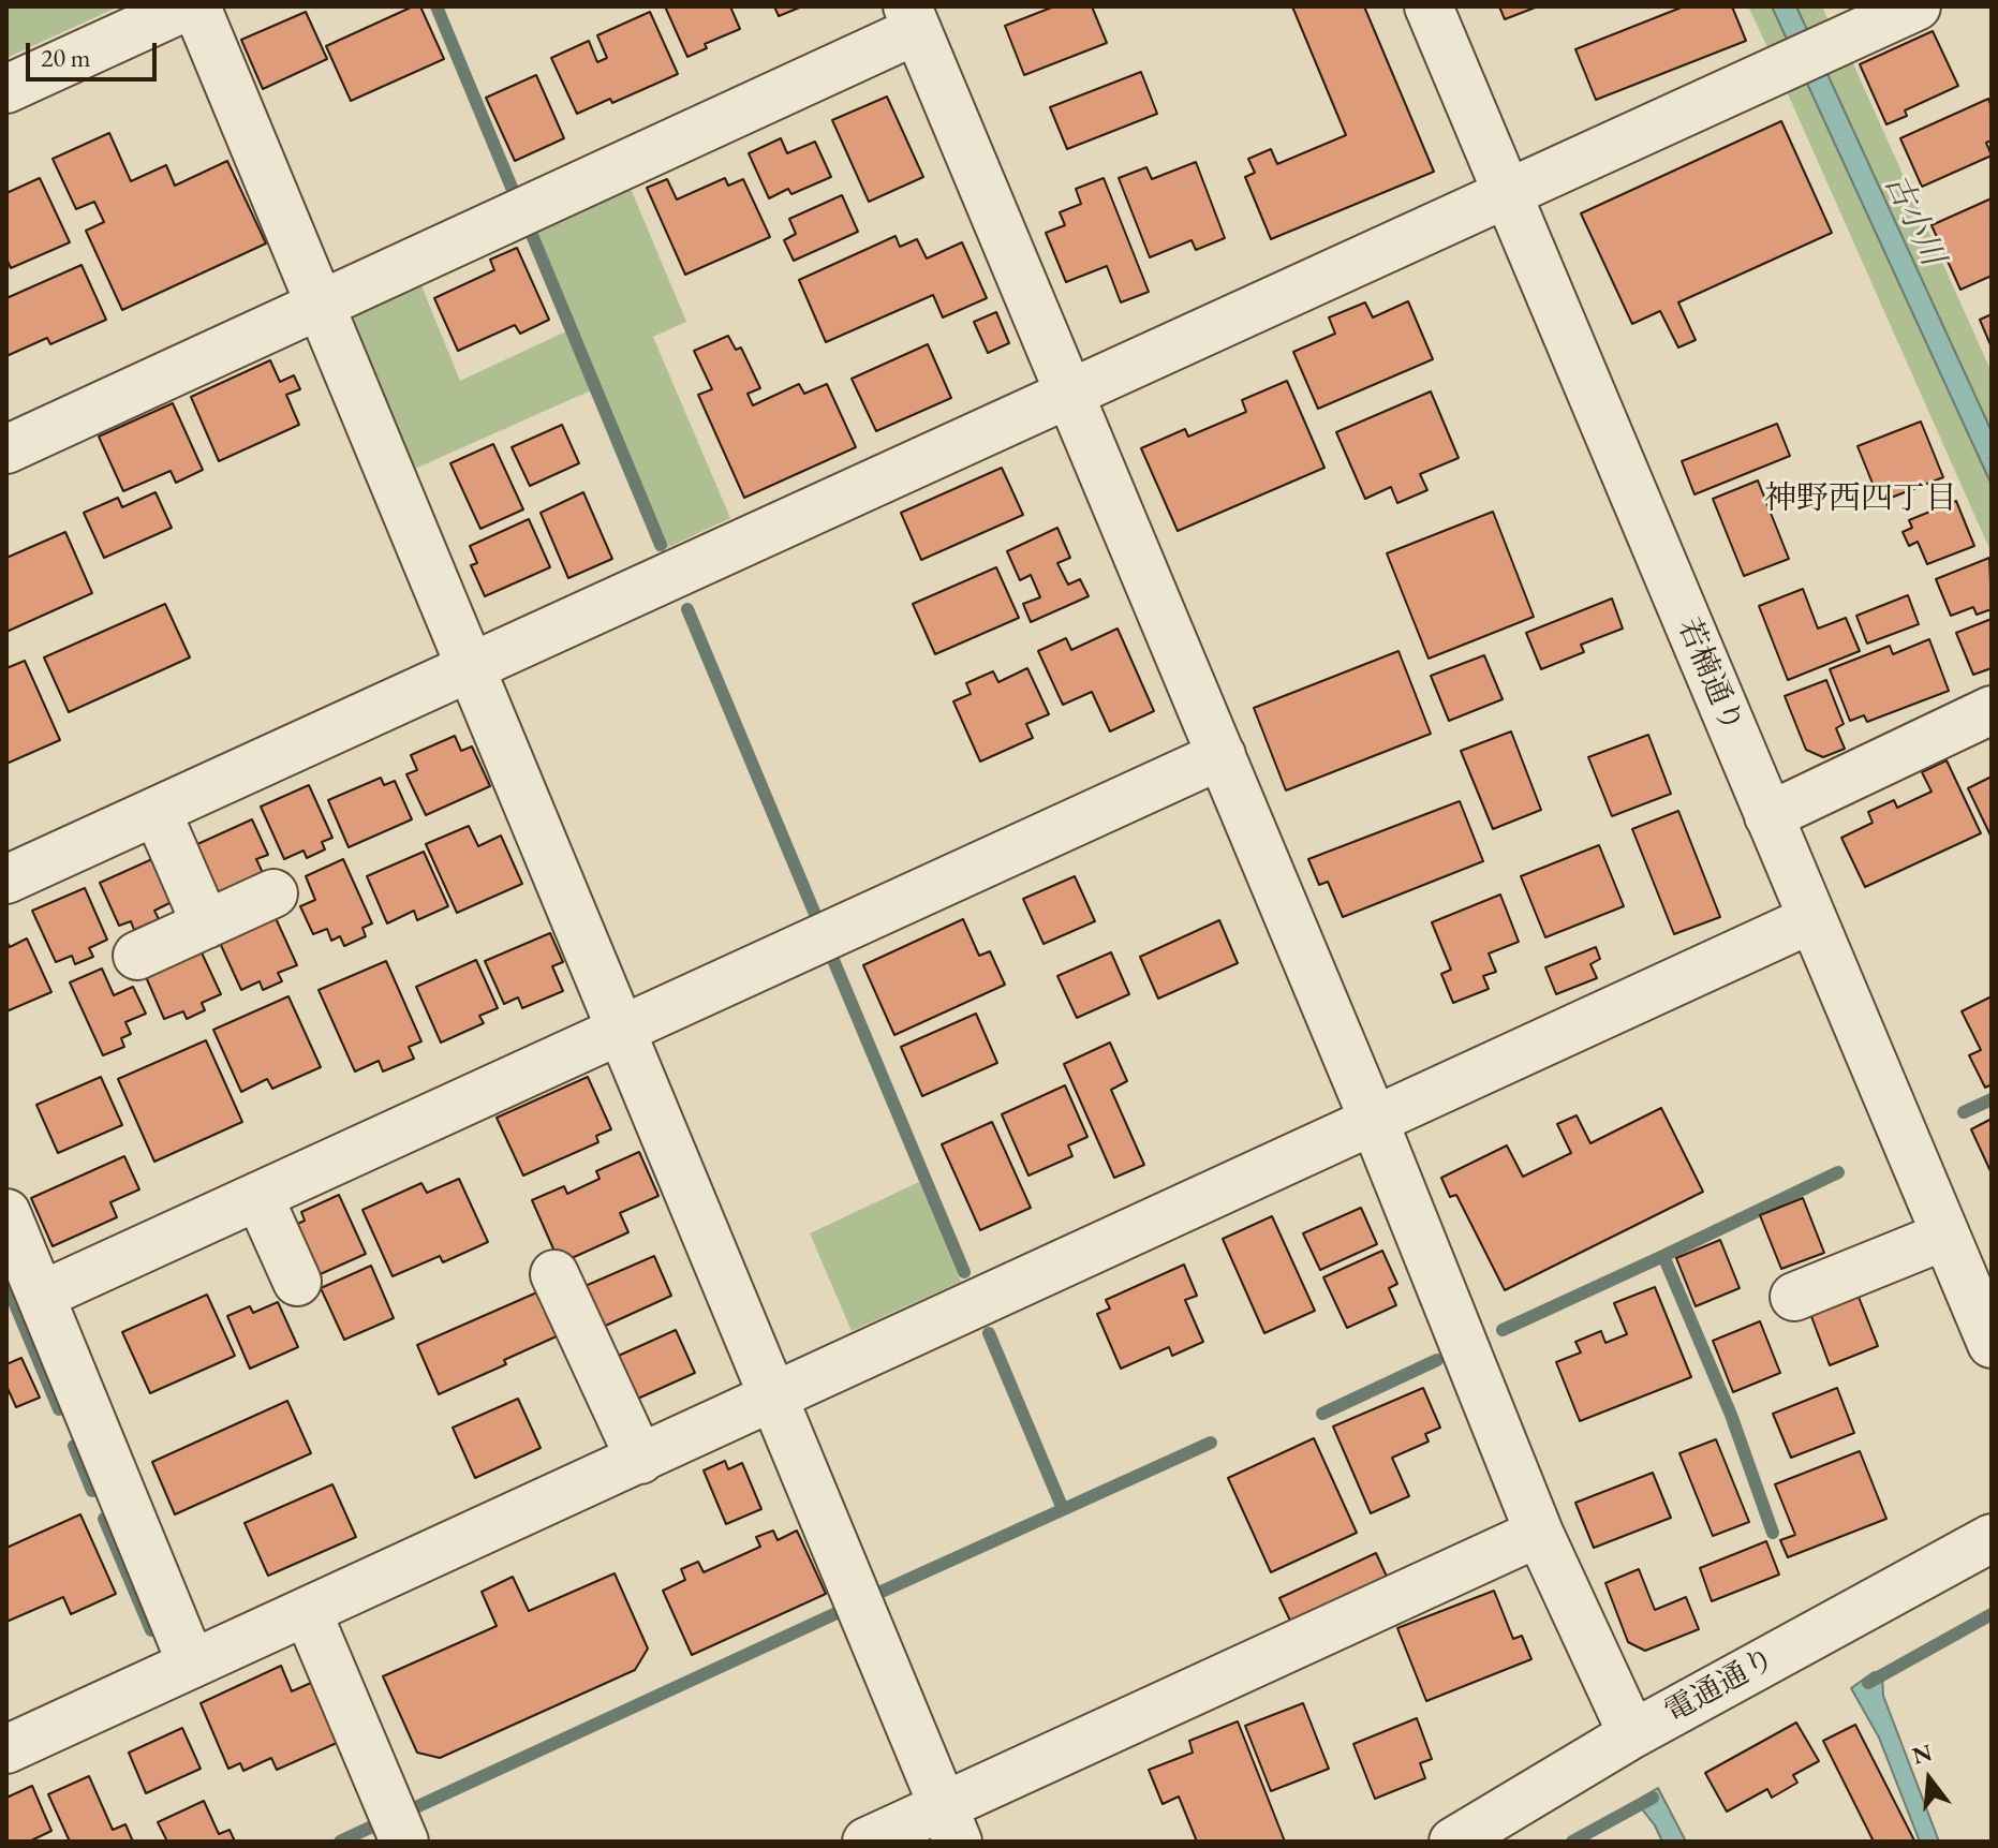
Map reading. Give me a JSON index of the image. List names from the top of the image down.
{
  "streets": {
    "street": ["若楠通り", "電通通り"]
  },
  "districts": ["神野西四丁目"],
  "water": ["古小川"],
  "scale_bar": "20 m",
  "north": "top"
}
